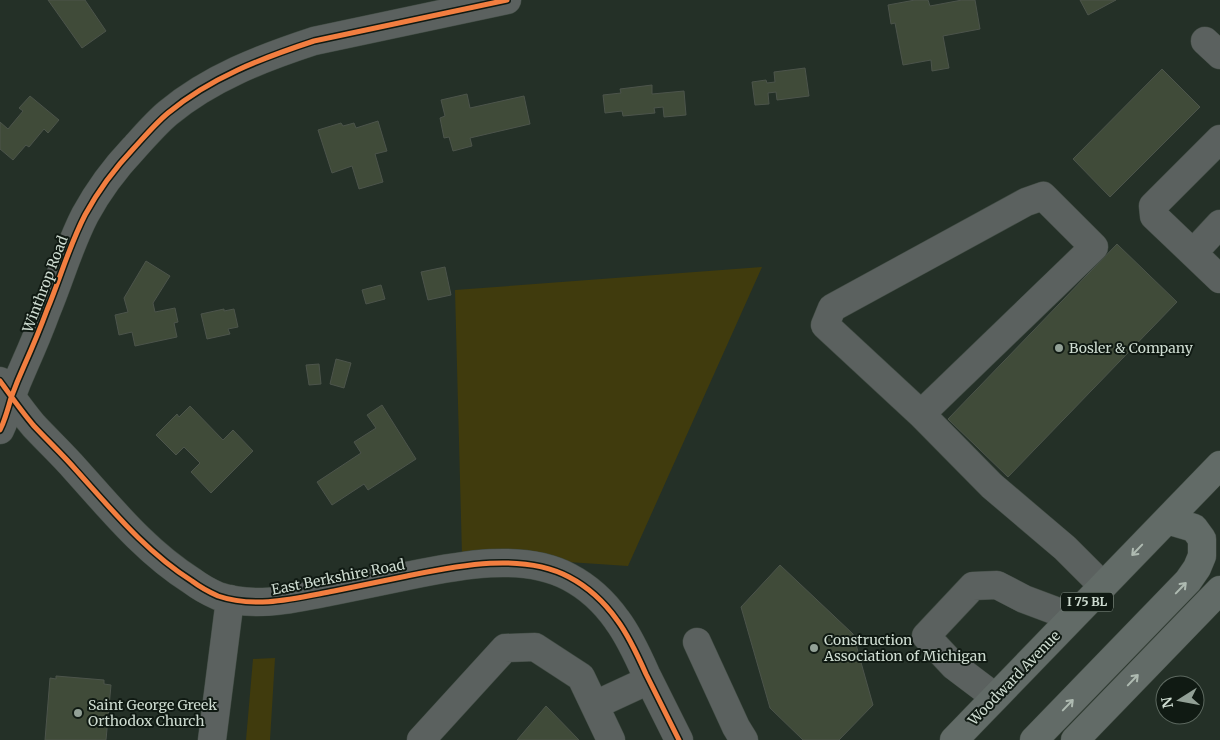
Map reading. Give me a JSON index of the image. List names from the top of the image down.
{
  "streets": {
    "main road": ["I 75 BL", "Woodward Avenue"],
    "street": ["Winthrop Road", "East Berkshire Road"]
  },
  "crossings": [
    ["Winthrop Road", "East Berkshire Road"]
  ],
  "places": ["Bosler & Company", "Construction Association of Michigan", "Saint George Greek Orthodox Church"],
  "north": "left"
}
